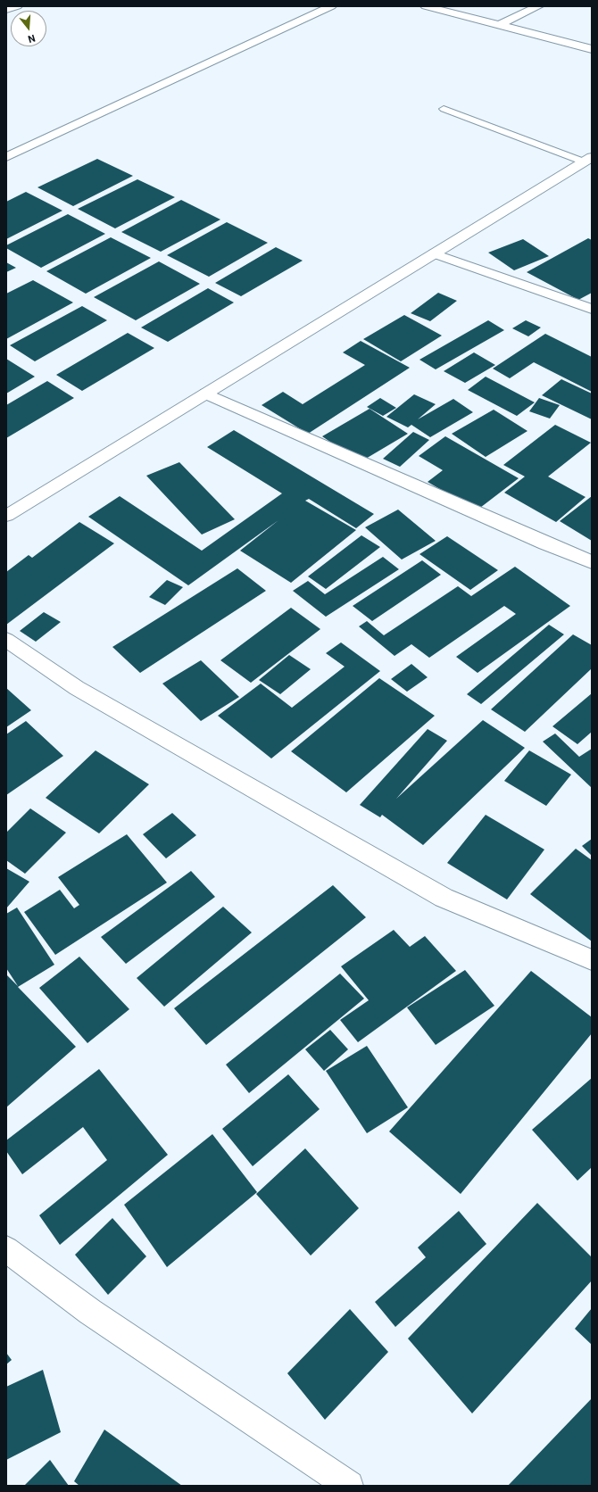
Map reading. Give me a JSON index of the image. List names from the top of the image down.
{
  "north": "bottom"
}
